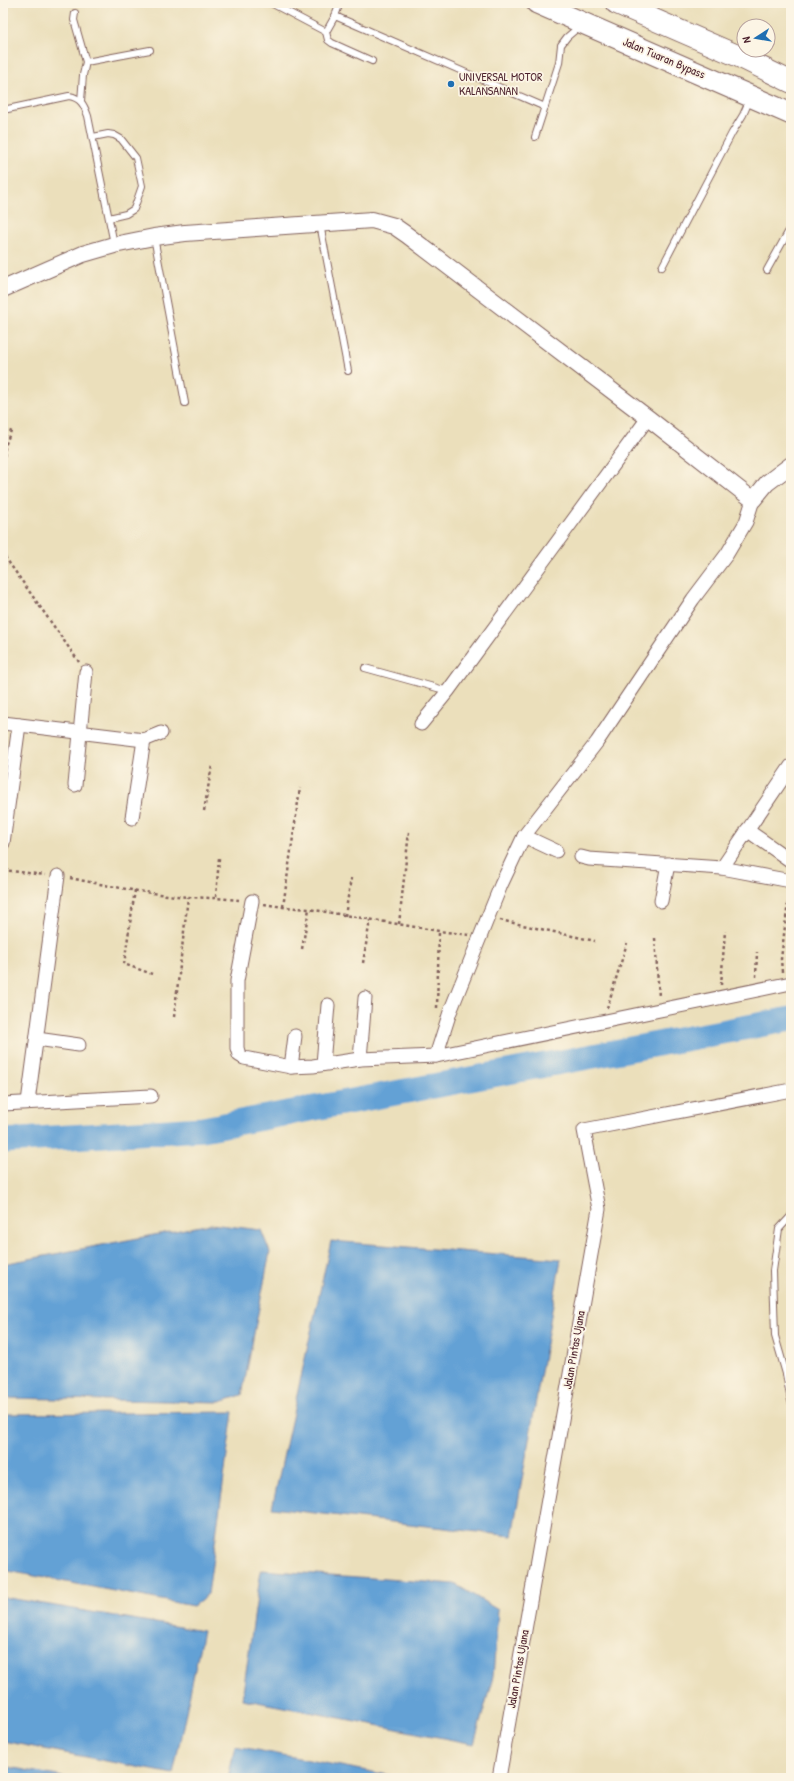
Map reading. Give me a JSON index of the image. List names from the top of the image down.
{
  "streets": {
    "highway": ["Jalan Tuaran Bypass"],
    "street": ["Jalan Pintas Ujana"]
  },
  "places": ["UNIVERSAL MOTOR KALANSANAN"],
  "north": "left"
}
